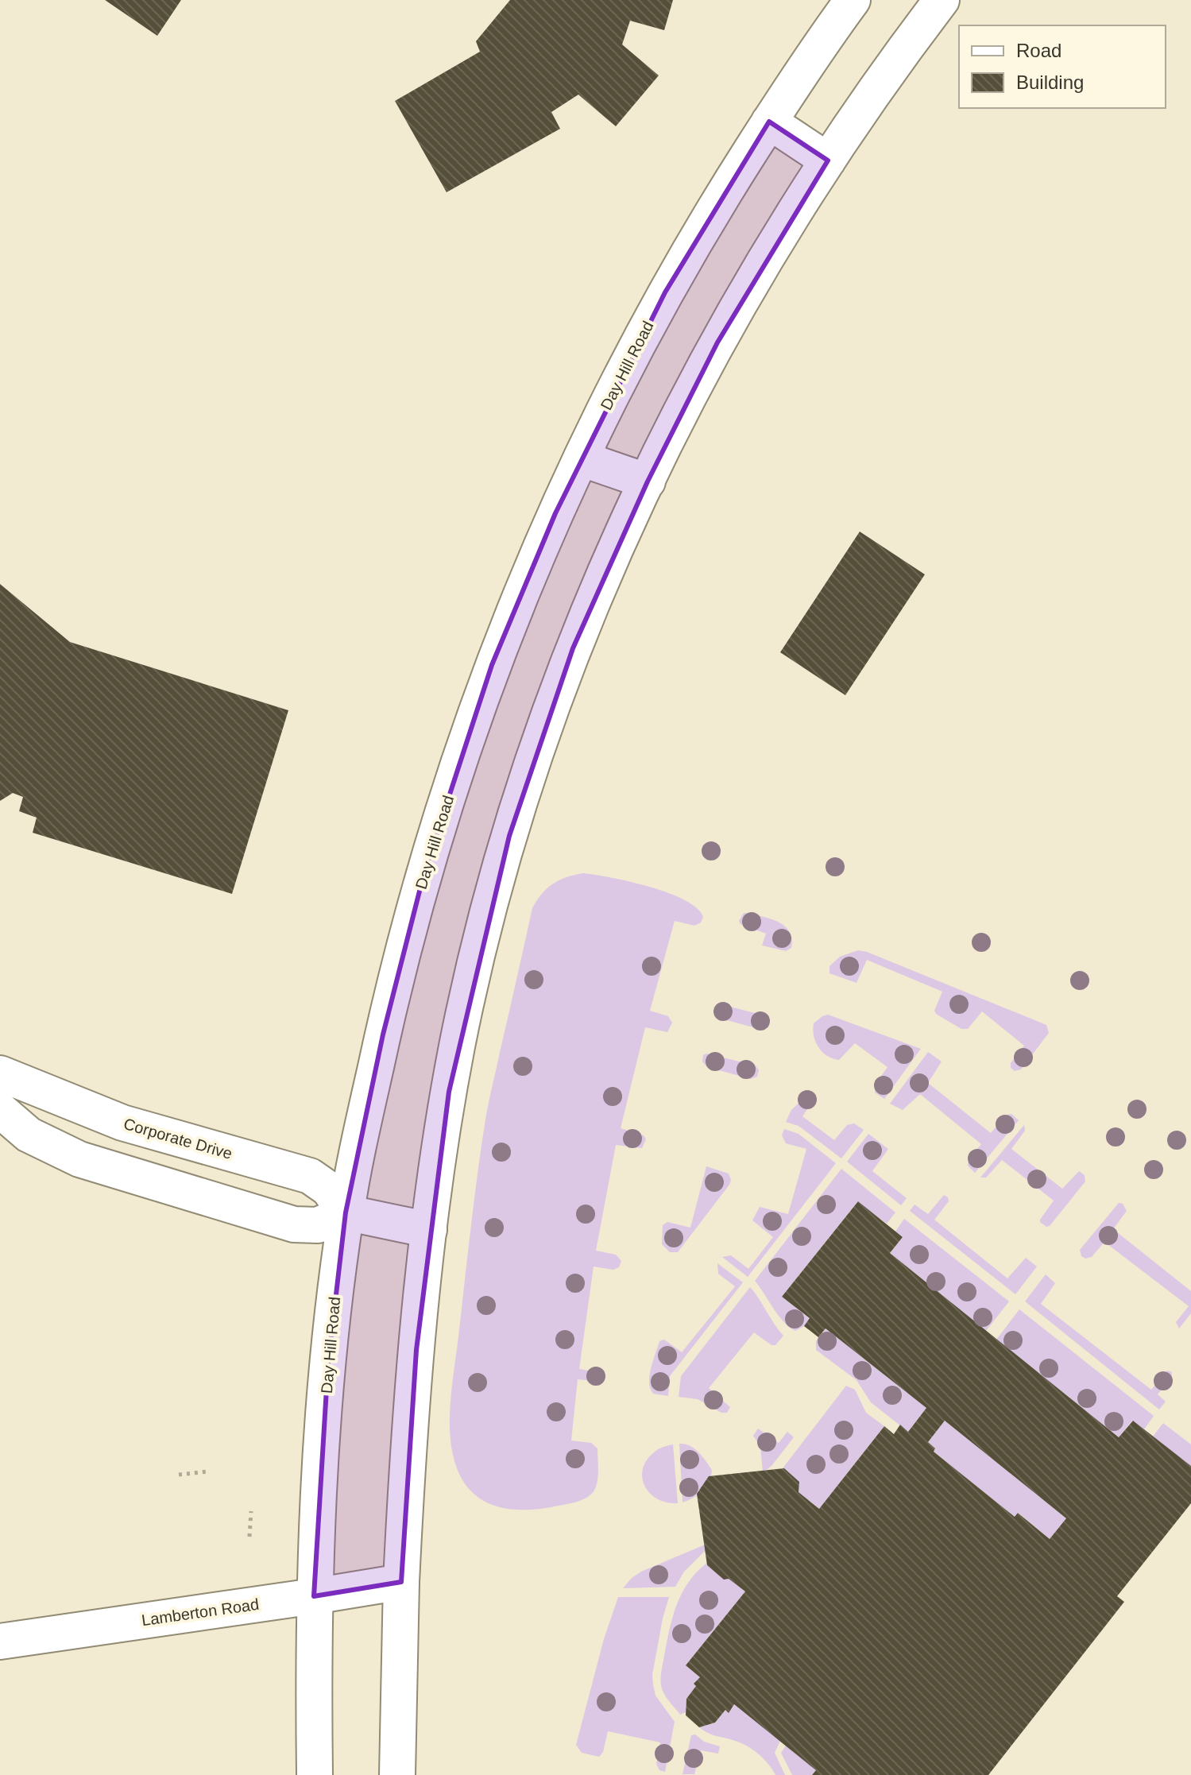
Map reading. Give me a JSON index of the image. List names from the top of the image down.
{
  "streets": {
    "main road": ["Day Hill Road", "Corporate Drive", "Lamberton Road"]
  },
  "crossings": [
    ["Day Hill Road", "Corporate Drive"],
    ["Day Hill Road", "Lamberton Road"]
  ],
  "legend": ["Road", "Building"]
}
